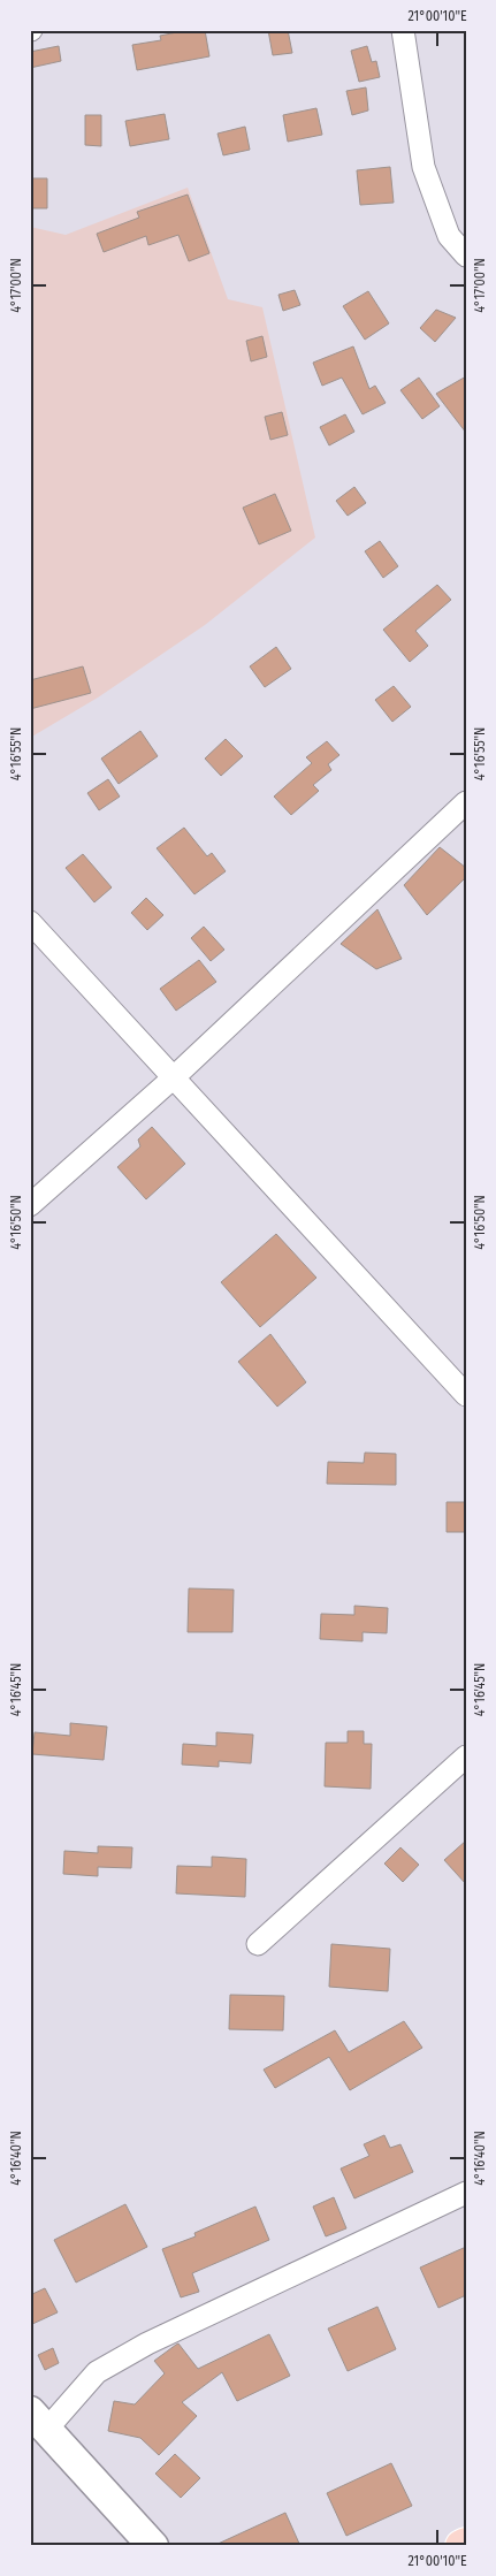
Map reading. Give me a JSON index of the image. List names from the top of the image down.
{
  "coordinates": [
    "21°00'10\"E",
    "4°17'00\"N",
    "4°16'55\"N",
    "4°16'50\"N",
    "4°16'45\"N",
    "4°16'40\"N"
  ]
}
